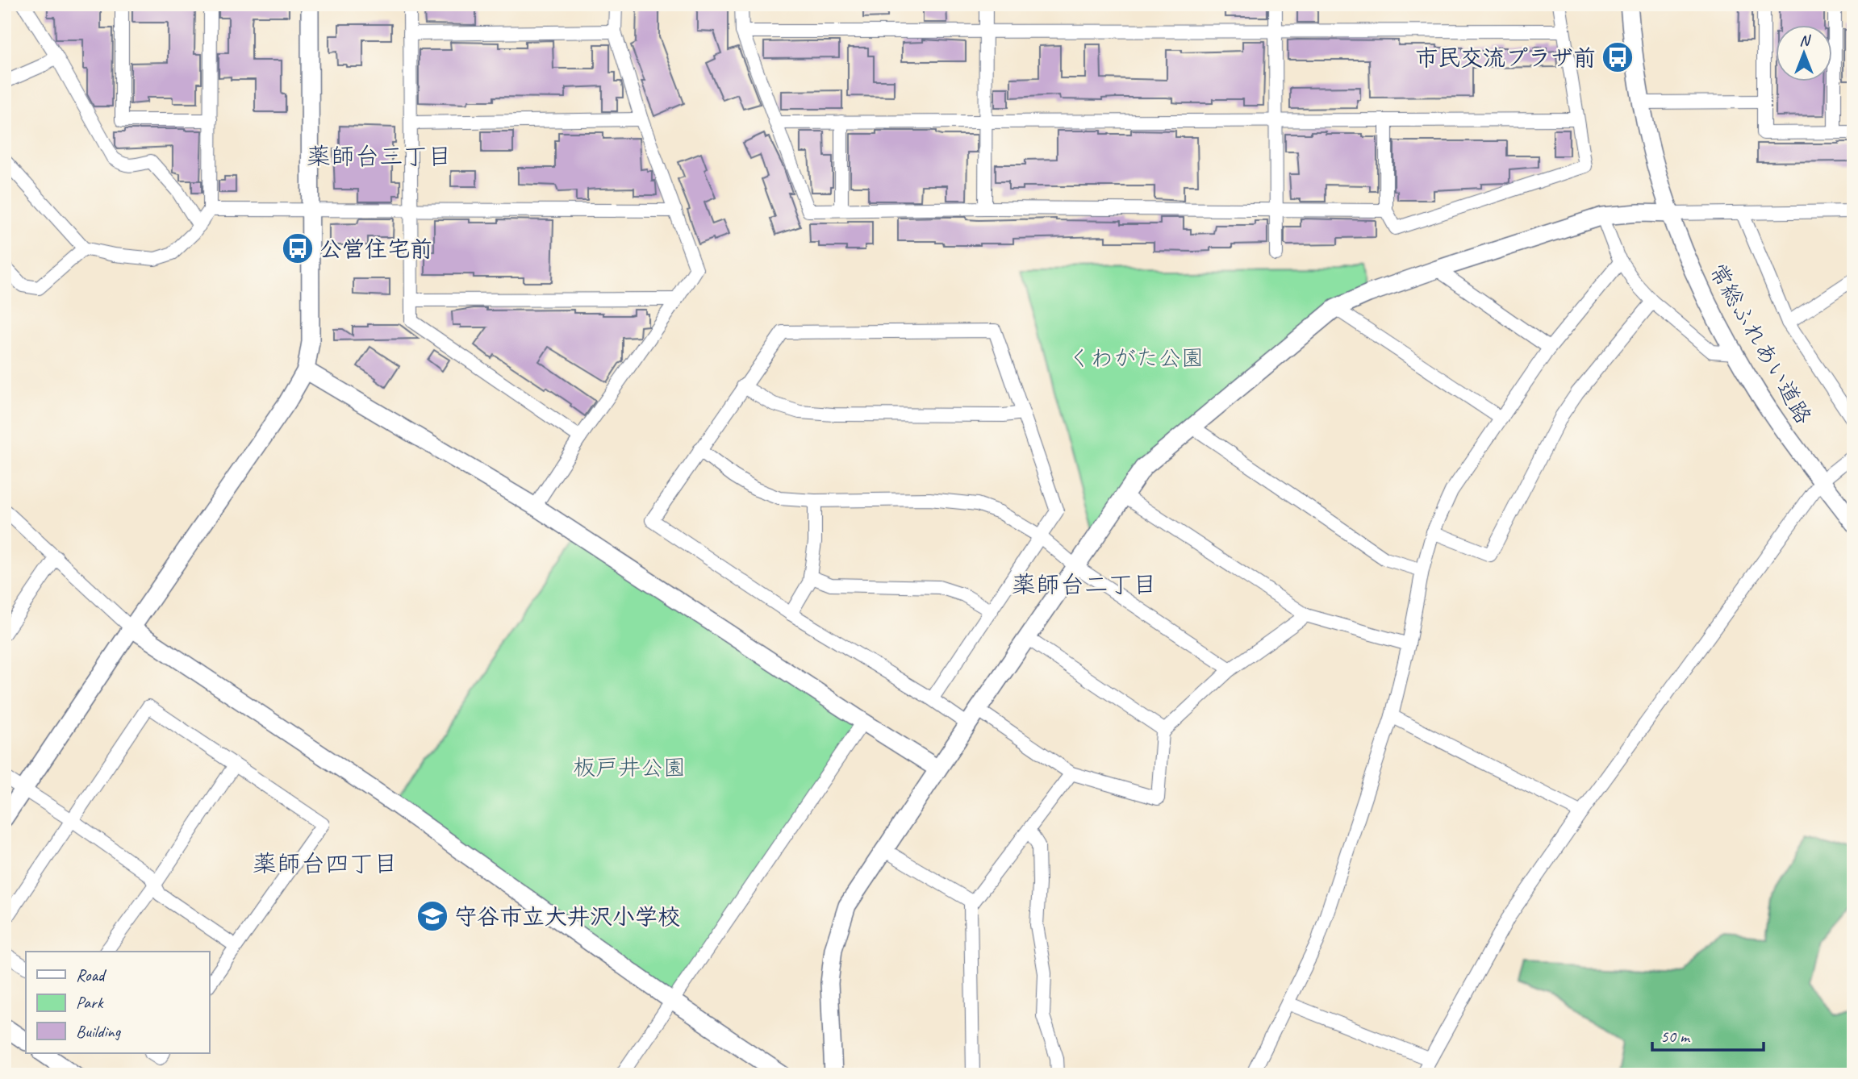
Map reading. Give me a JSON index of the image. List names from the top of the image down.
{
  "streets": {
    "street": ["常総ふれあい道路"]
  },
  "districts": ["薬師台三丁目", "薬師台二丁目", "薬師台四丁目"],
  "parks": ["くわがた公園", "板戸井公園"],
  "places": {
    "bus stop": ["市民交流プラザ前", "公営住宅前"],
    "school or university": ["守谷市立大井沢小学校"]
  },
  "legend": ["Road", "Park", "Building"],
  "scale_bar": "50 m",
  "north": "top"
}
